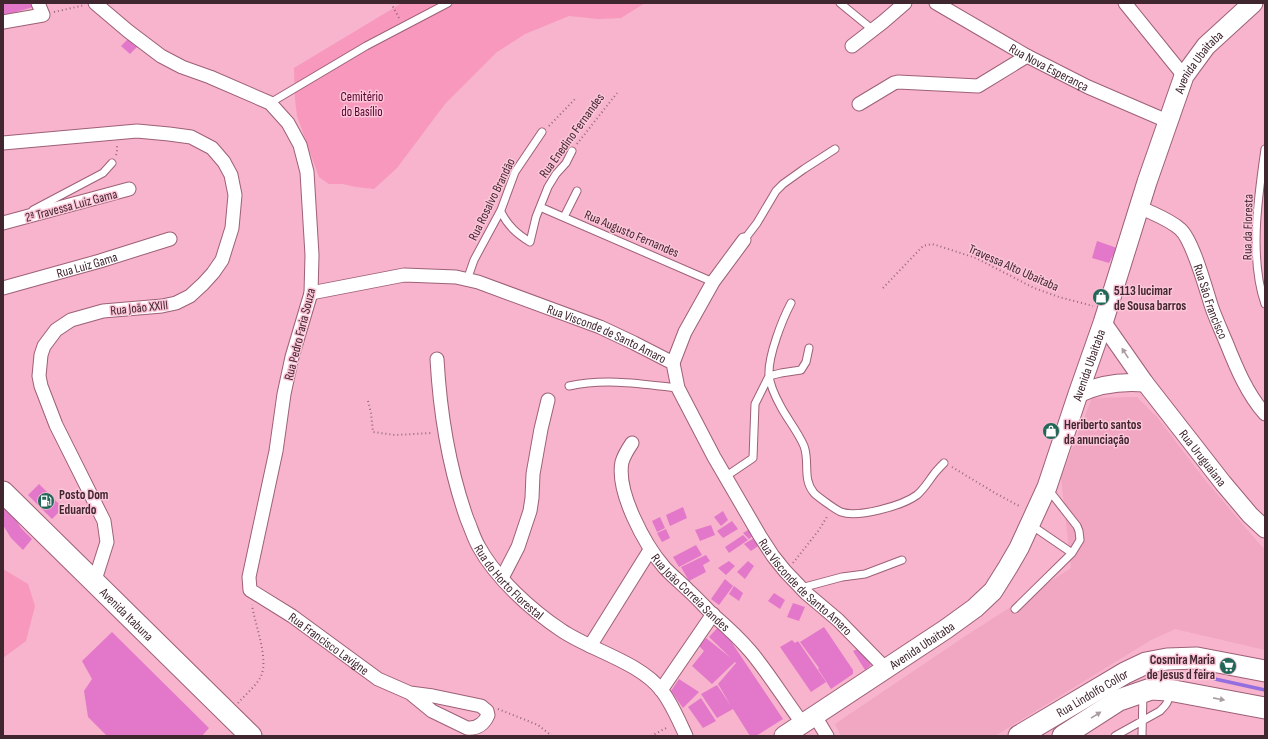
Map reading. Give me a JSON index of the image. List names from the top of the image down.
{
  "streets": {
    "main road": ["Avenida Ubaitaba", "Avenida Itabuna", "Rua Lindolfo Collor"],
    "street": [
      "Rua Nova Esperança",
      "2ª Travessa Luiz Gama",
      "Rua Luiz Gama",
      "Rua São Francisco",
      "Rua João XXIII",
      "Rua Pedro Faria Souza",
      "Rua Visconde de Santo Amaro",
      "Rua Uruguaiana",
      "Rua do Horto Florestal",
      "Rua João Correia Sandes",
      "Rua Francisco Lavigne"
    ],
    "lane": [
      "Rua Enedino Fernandes",
      "Rua Rosalvo Brandão",
      "Rua da Floresta",
      "Rua Augusto Fernandes"
    ],
    "path": ["Travessa Alto Ubaitaba"]
  },
  "crossings": [
    ["Avenida Ubaitaba", "Rua Nova Esperança"],
    ["Avenida Ubaitaba", "Travessa Alto Ubaitaba"],
    ["Avenida Ubaitaba", "Rua São Francisco"],
    ["Avenida Ubaitaba", "Rua Visconde de Santo Amaro"],
    ["Avenida Ubaitaba", "Rua Uruguaiana"],
    ["Avenida Ubaitaba", "Rua João Correia Sandes"],
    ["Rua Enedino Fernandes", "Rua Rosalvo Brandão"],
    ["Rua Enedino Fernandes", "Rua Augusto Fernandes"],
    ["Rua Rosalvo Brandão", "Rua Visconde de Santo Amaro"],
    ["Travessa Alto Ubaitaba", "Rua Uruguaiana"],
    ["Rua João XXIII", "Avenida Itabuna"],
    ["Rua Pedro Faria Souza", "Rua Visconde de Santo Amaro"],
    ["Rua Pedro Faria Souza", "Rua Francisco Lavigne"]
  ],
  "parks": ["Cemitério do Basílio"],
  "places": {
    "shop": ["5113 lucimar de Sousa barros", "Heriberto santos da anunciação"],
    "fuel station": ["Posto Dom Eduardo"],
    "supermarket": ["Cosmira Maria de Jesus d feira"]
  }
}
